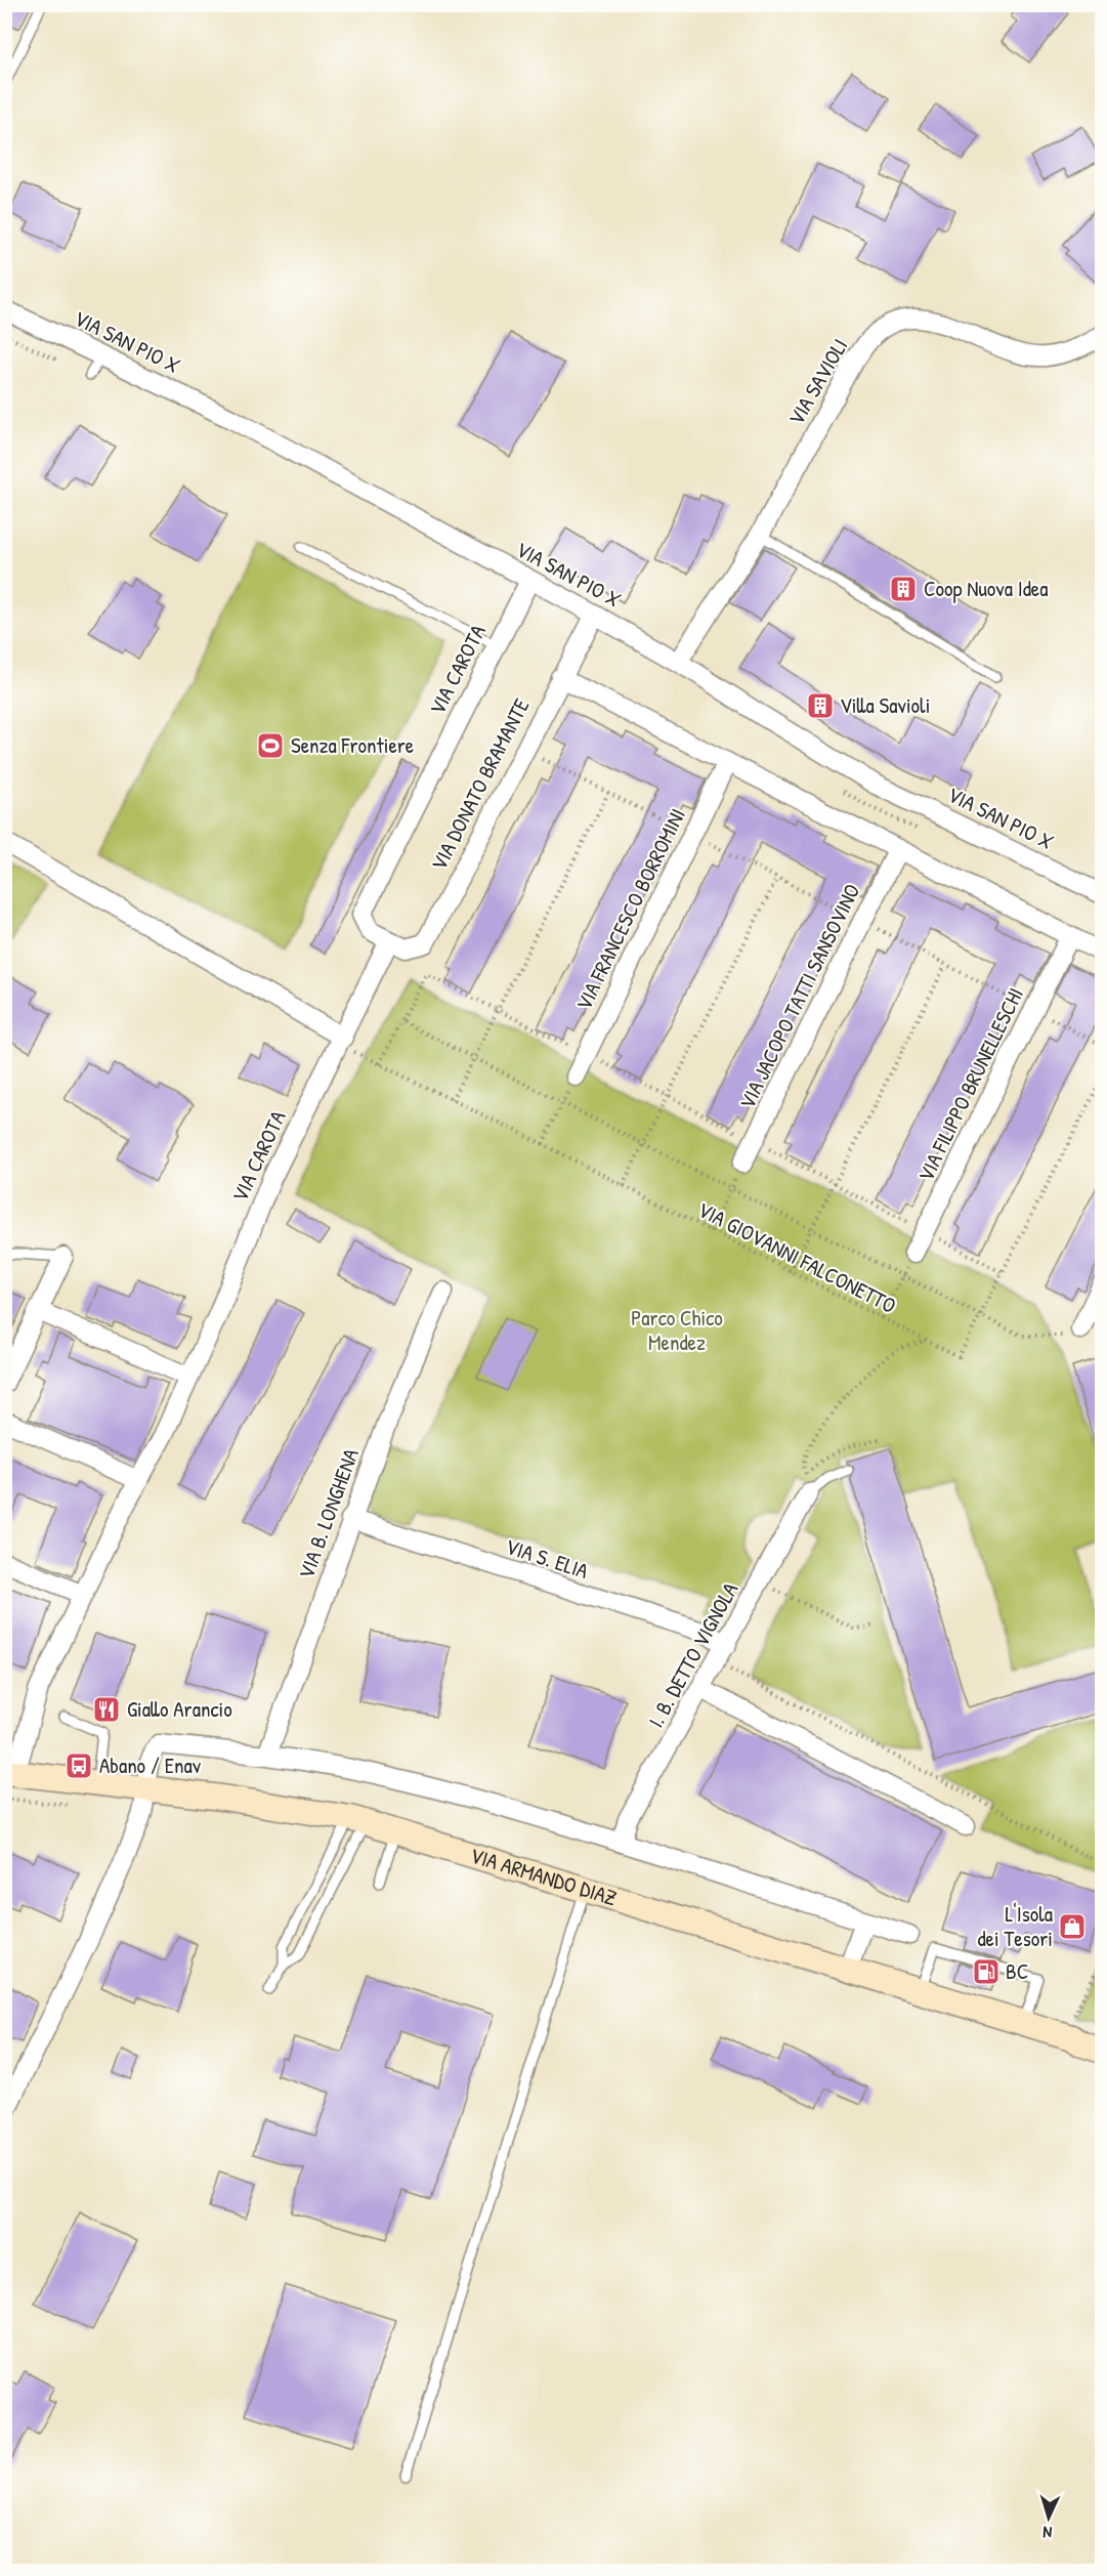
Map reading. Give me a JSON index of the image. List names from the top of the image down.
{
  "streets": {
    "street": [
      "VIA SAN PIO X",
      "VIA SAVIOLI",
      "VIA CAROTA",
      "VIA DONATO BRAMANTE",
      "VIA FRANCESCO BORROMINI",
      "VIA JACOPO TATTI SANSOVINO",
      "VIA FILIPPO BRUNELLESCHI",
      "VIA B. LONGHENA",
      "VIA S. ELIA",
      "I. B. DETTO VIGNOLA",
      "VIA ARMANDO DIAZ"
    ],
    "path": ["VIA GIOVANNI FALCONETTO"]
  },
  "crossings": [
    ["VIA SAN PIO X", "VIA SAVIOLI"],
    ["VIA SAN PIO X", "VIA CAROTA"],
    ["VIA SAN PIO X", "VIA DONATO BRAMANTE"],
    ["VIA CAROTA", "VIA DONATO BRAMANTE"],
    ["VIA CAROTA", "VIA GIOVANNI FALCONETTO"],
    ["VIA CAROTA", "VIA ARMANDO DIAZ"],
    ["VIA B. LONGHENA", "VIA S. ELIA"],
    ["VIA S. ELIA", "I. B. DETTO VIGNOLA"]
  ],
  "parks": ["Parco Chico Mendez"],
  "places": {
    "building": ["Coop Nuova Idea", "Villa Savioli"],
    "sports": ["Senza Frontiere"],
    "restaurant": ["Giallo Arancio"],
    "bus stop": ["Abano / Enav"],
    "shop": ["L'Isola dei Tesori"],
    "fuel station": ["BC"]
  },
  "north": "bottom"
}
